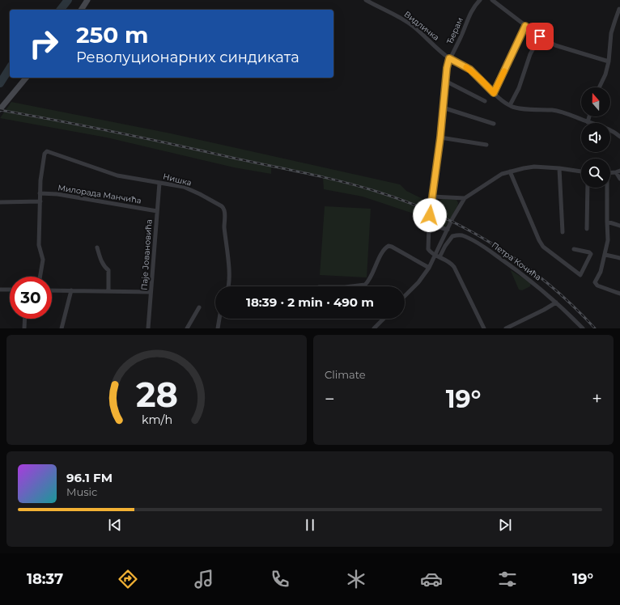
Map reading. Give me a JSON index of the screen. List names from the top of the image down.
{
  "streets": {
    "street": [
      "Видличка",
      "Ђерам",
      "Нишка",
      "Милорада Манчића",
      "Паје Јовановића",
      "Петра Кочића"
    ]
  },
  "crossings": [
    ["Видличка", "Ђерам"],
    ["Ђерам", "Петра Кочића"],
    ["Нишка", "Милорада Манчића"],
    ["Нишка", "Паје Јовановића"],
    ["Милорада Манчића", "Паје Јовановића"]
  ],
  "north": "top",
  "page": {
    "turn": ["250 m", "Револуционарних синдиката"],
    "limit": "30",
    "trip": "18:39 · 2 min · 490 m",
    "tile": "Climate",
    "heat": ["−", "19°", "+"],
    "song": ["96.1 FM", "Music"],
    "tabs": ["18:37", "19°"],
    "gauge": ["28", "km/h"]
  }
}
